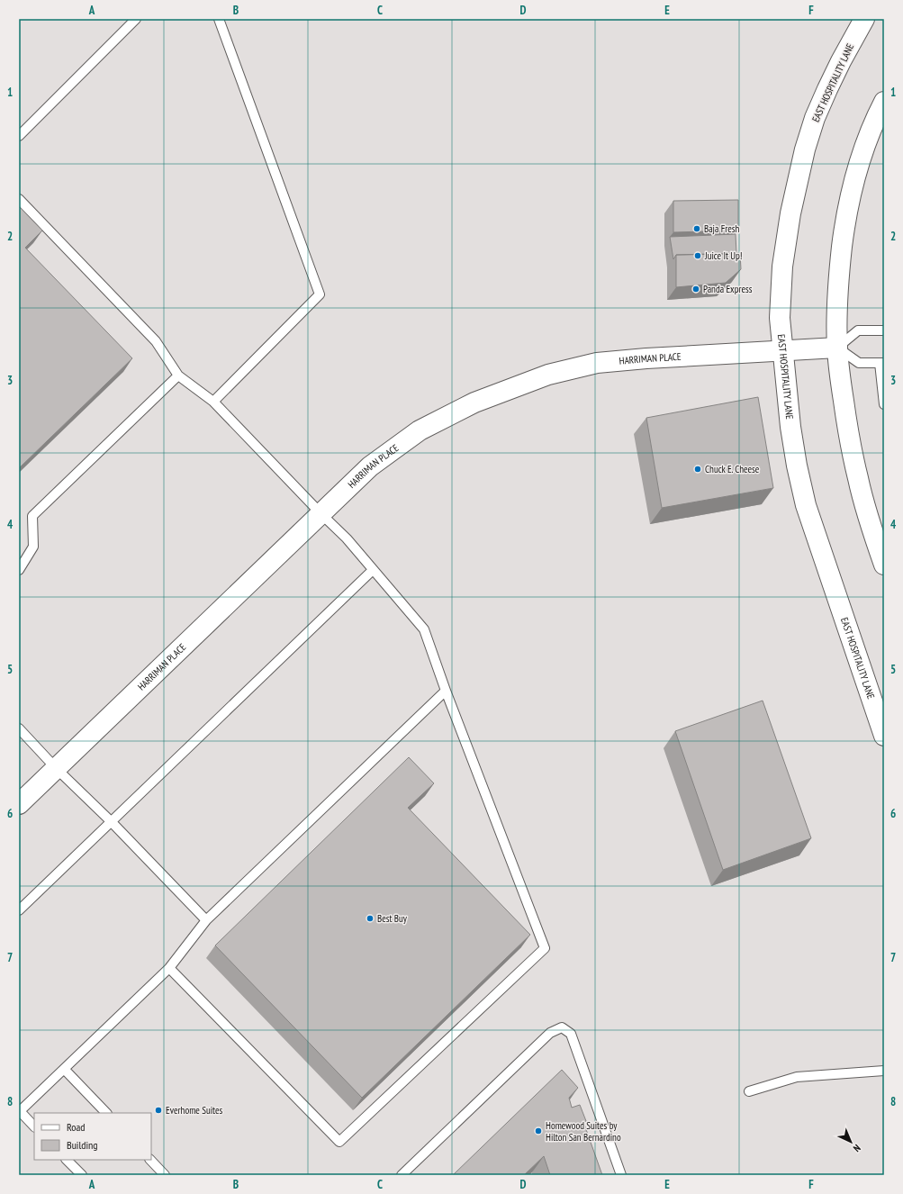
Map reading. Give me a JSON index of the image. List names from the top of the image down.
{
  "streets": {
    "main road": ["EAST HOSPITALITY LANE", "HARRIMAN PLACE"]
  },
  "crossings": [
    ["EAST HOSPITALITY LANE", "HARRIMAN PLACE"]
  ],
  "places": [
    "Baja Fresh",
    "Juice It Up!",
    "Panda Express",
    "Chuck E. Cheese",
    "Best Buy",
    "Everhome Suites",
    "Homewood Suites by Hilton San Bernardino"
  ],
  "legend": ["Road", "Building"],
  "north": "bottom right",
  "grid": {
    "columns": [
      "A",
      "B",
      "C",
      "D",
      "E",
      "F"
    ],
    "rows": [
      "1",
      "2",
      "3",
      "4",
      "5",
      "6",
      "7",
      "8"
    ]
  }
}
